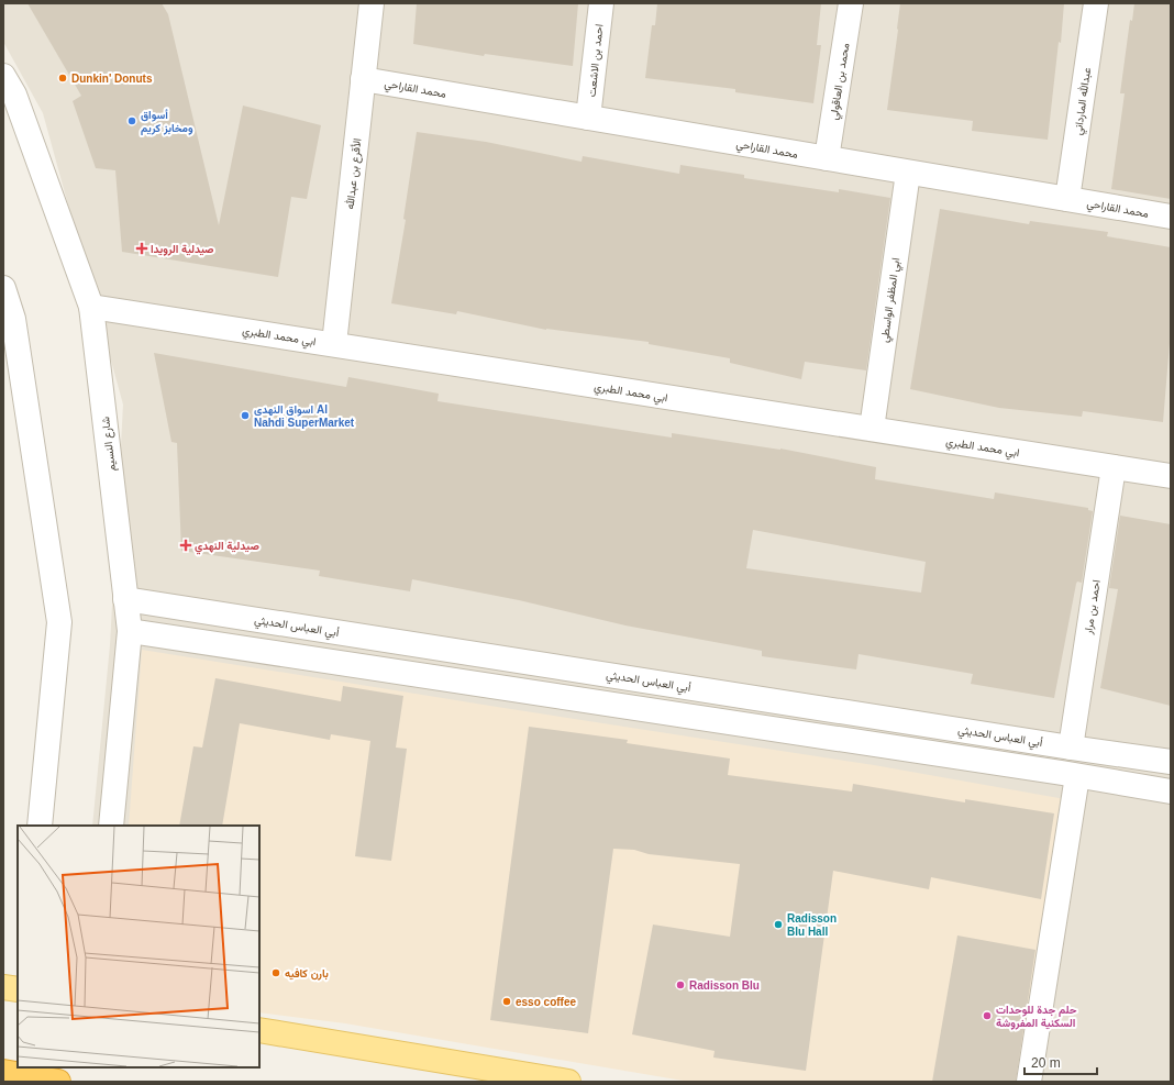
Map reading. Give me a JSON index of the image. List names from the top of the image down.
{
  "streets": {
    "street": [
      "احمد بن الاشعت",
      "محمد بن العاقولي",
      "محمد القاراحي",
      "عبدالله المارداني",
      "الأقرع بن عبدالله",
      "ابي المظفر الواسطي",
      "ابي محمد الطبري",
      "شارع النسيم",
      "احمد بن مرار",
      "أبي العباس الحديثي"
    ]
  },
  "crossings": [
    ["احمد بن الاشعت", "محمد القاراحي"],
    ["محمد بن العاقولي", "محمد القاراحي"],
    ["محمد القاراحي", "عبدالله المارداني"],
    ["محمد القاراحي", "الأقرع بن عبدالله"],
    ["محمد القاراحي", "ابي المظفر الواسطي"],
    ["الأقرع بن عبدالله", "ابي محمد الطبري"],
    ["ابي المظفر الواسطي", "ابي محمد الطبري"],
    ["ابي محمد الطبري", "شارع النسيم"],
    ["ابي محمد الطبري", "احمد بن مرار"],
    ["شارع النسيم", "أبي العباس الحديثي"],
    ["احمد بن مرار", "أبي العباس الحديثي"]
  ],
  "places": {
    "other": [
      "Dunkin' Donuts",
      "أسواق ومخابز كريم",
      "اسواق النهدي Al Nahdi SuperMarket",
      "Radisson Blu Hall",
      "بارن كافيه",
      "Radisson Blu",
      "esso coffee",
      "حلم جدة للوحدات السكنية المفروشة"
    ],
    "health": ["صيدلية الرويدا", "صيدلية النهدي"]
  },
  "scale_bar": "20 m"
}
